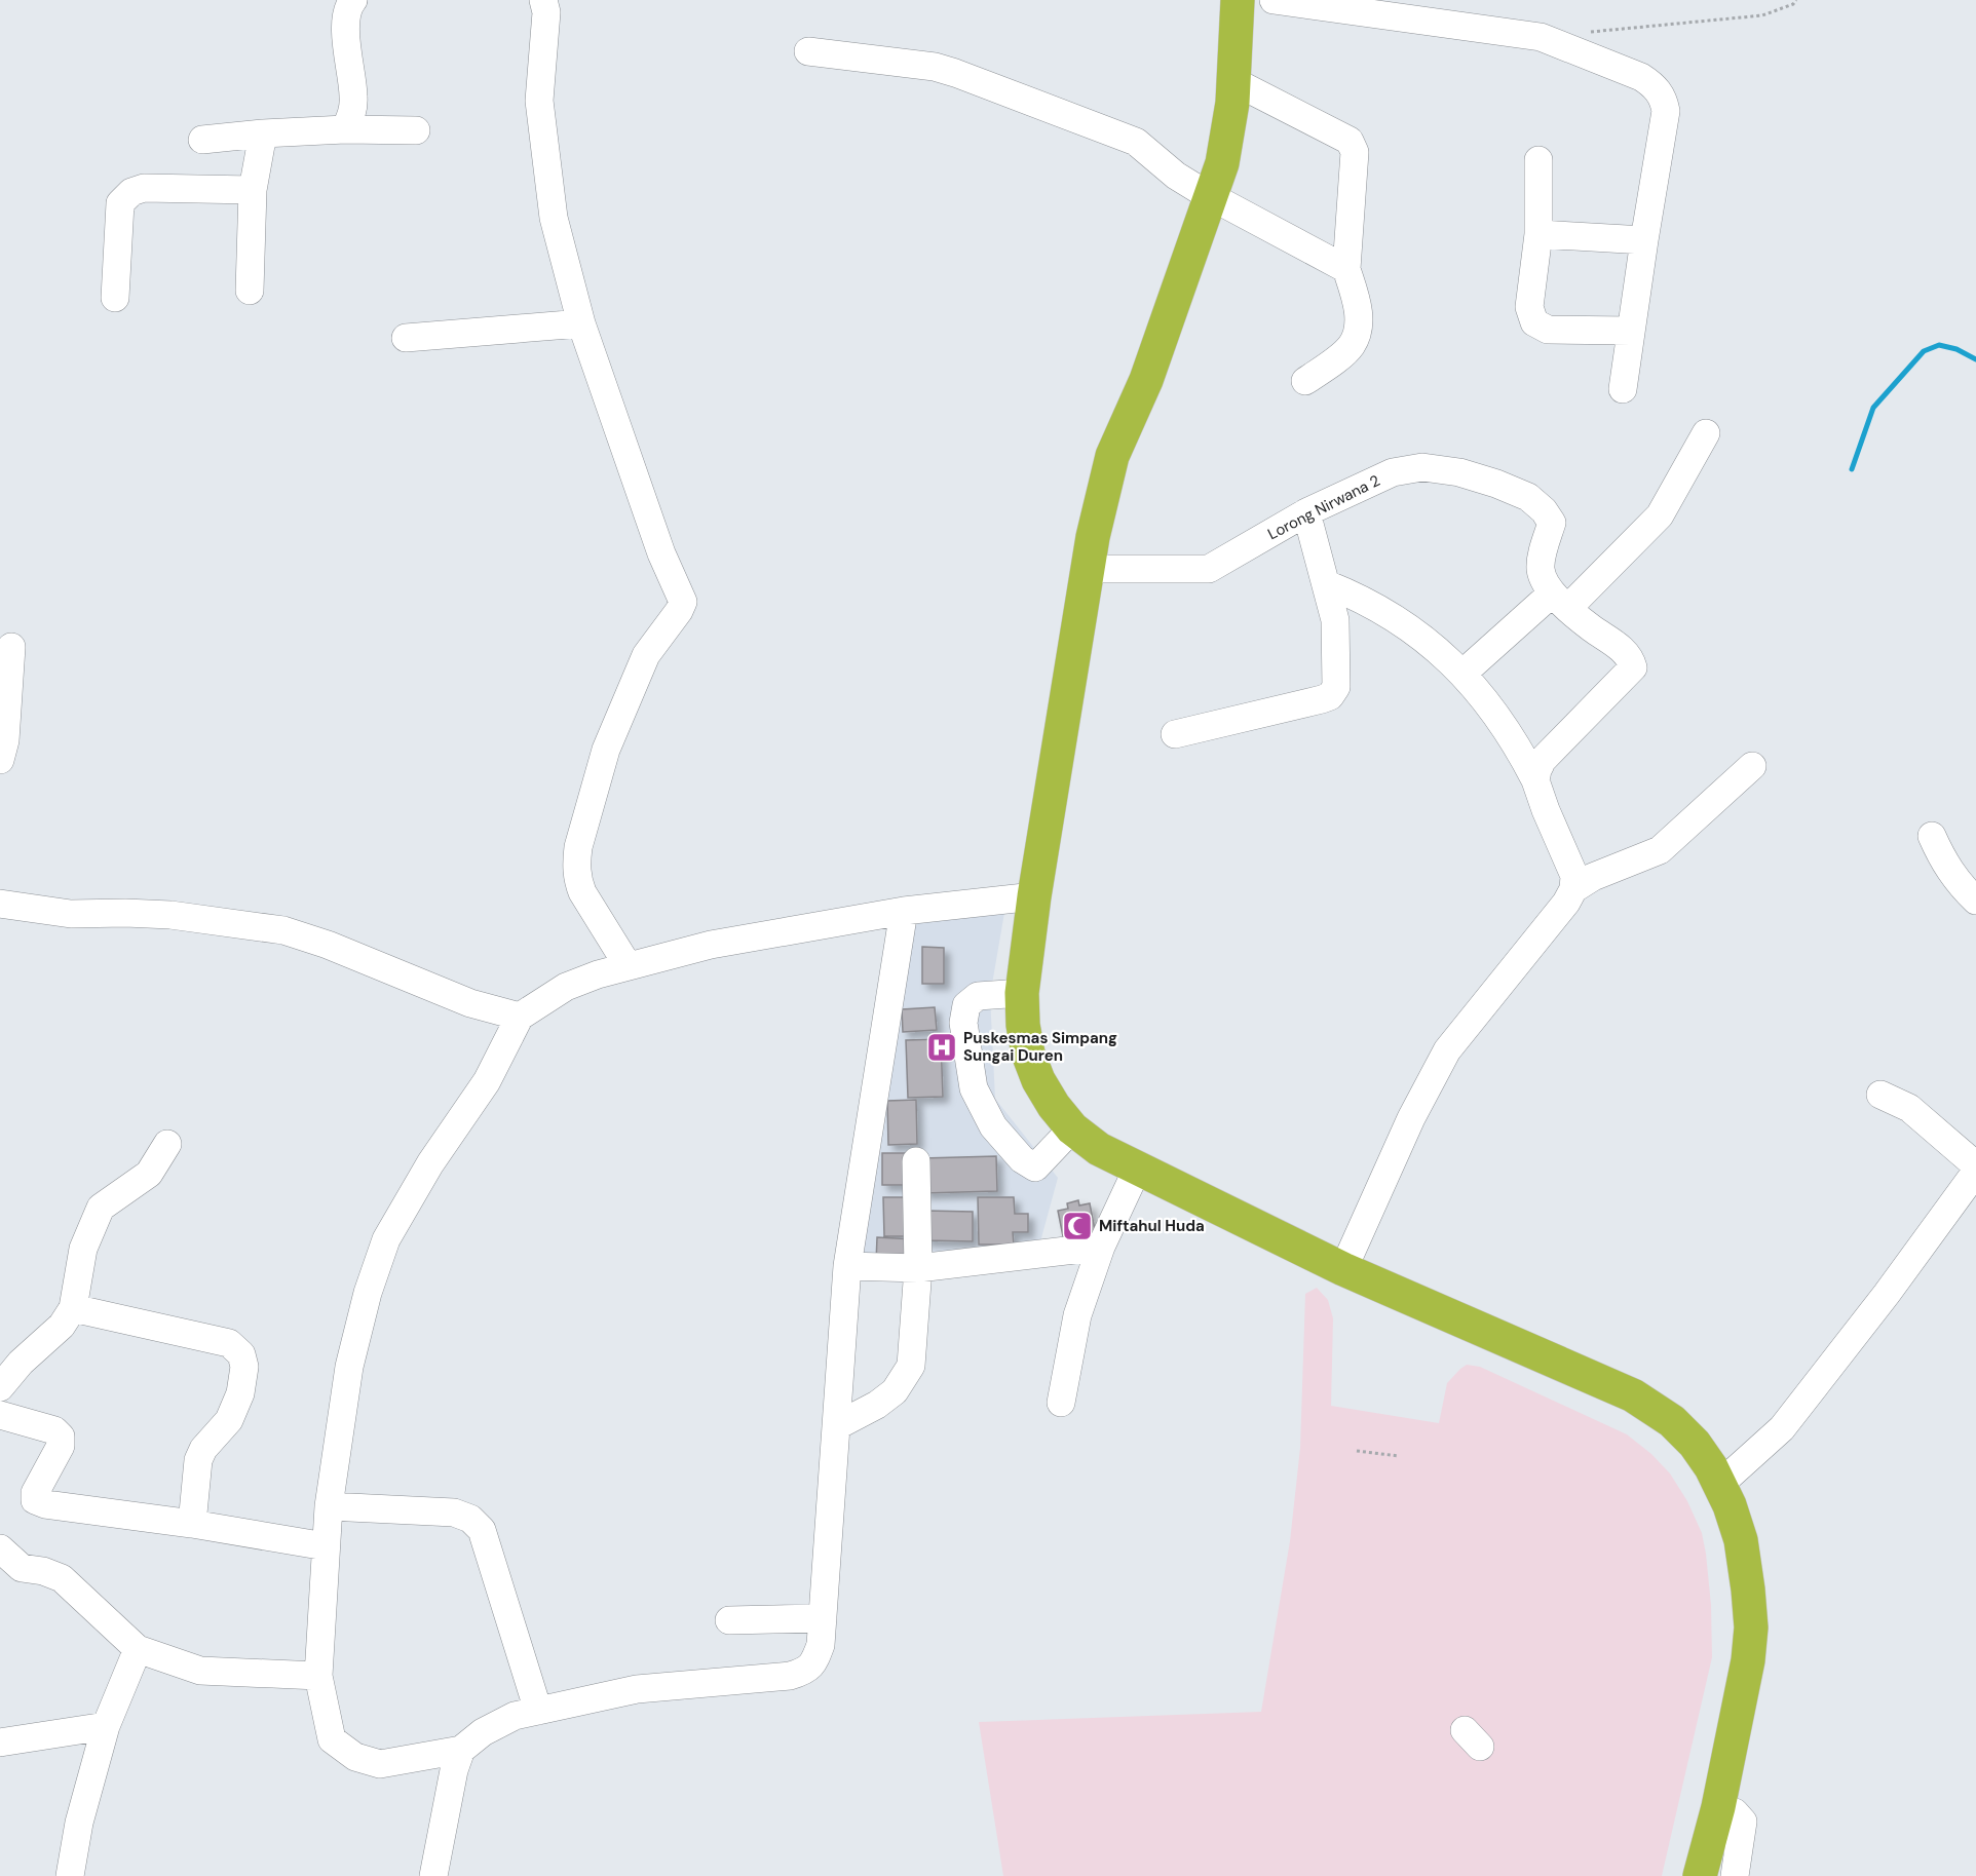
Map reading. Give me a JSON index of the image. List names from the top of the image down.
{
  "streets": {
    "street": ["Lorong Nirwana 2"]
  },
  "places": {
    "hospital": ["Puskesmas Simpang Sungai Duren"],
    "mosque": ["Miftahul Huda"]
  }
}
